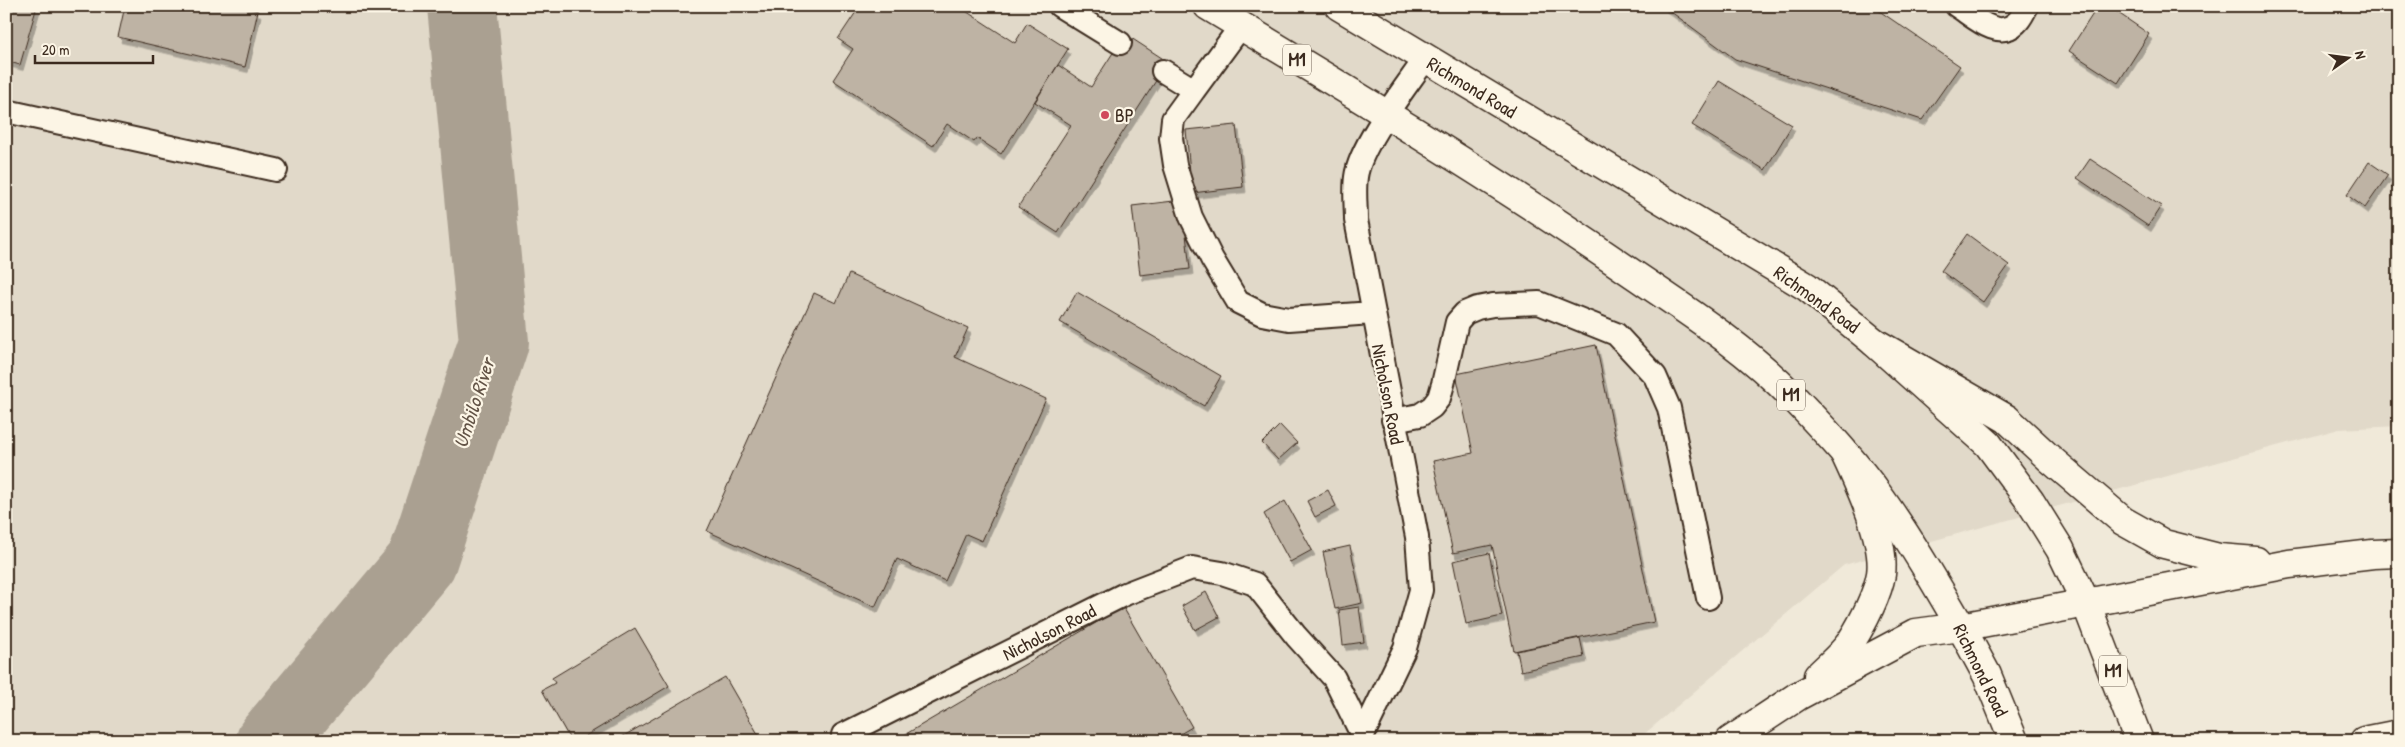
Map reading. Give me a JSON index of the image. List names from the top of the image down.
{
  "streets": {
    "main road": ["M1", "Richmond Road"],
    "lane": ["Nicholson Road"]
  },
  "crossings": [
    ["Richmond Road", "Nicholson Road"]
  ],
  "water": ["Umbilo River"],
  "places": ["BP"],
  "scale_bar": "20 m",
  "north": "right"
}
